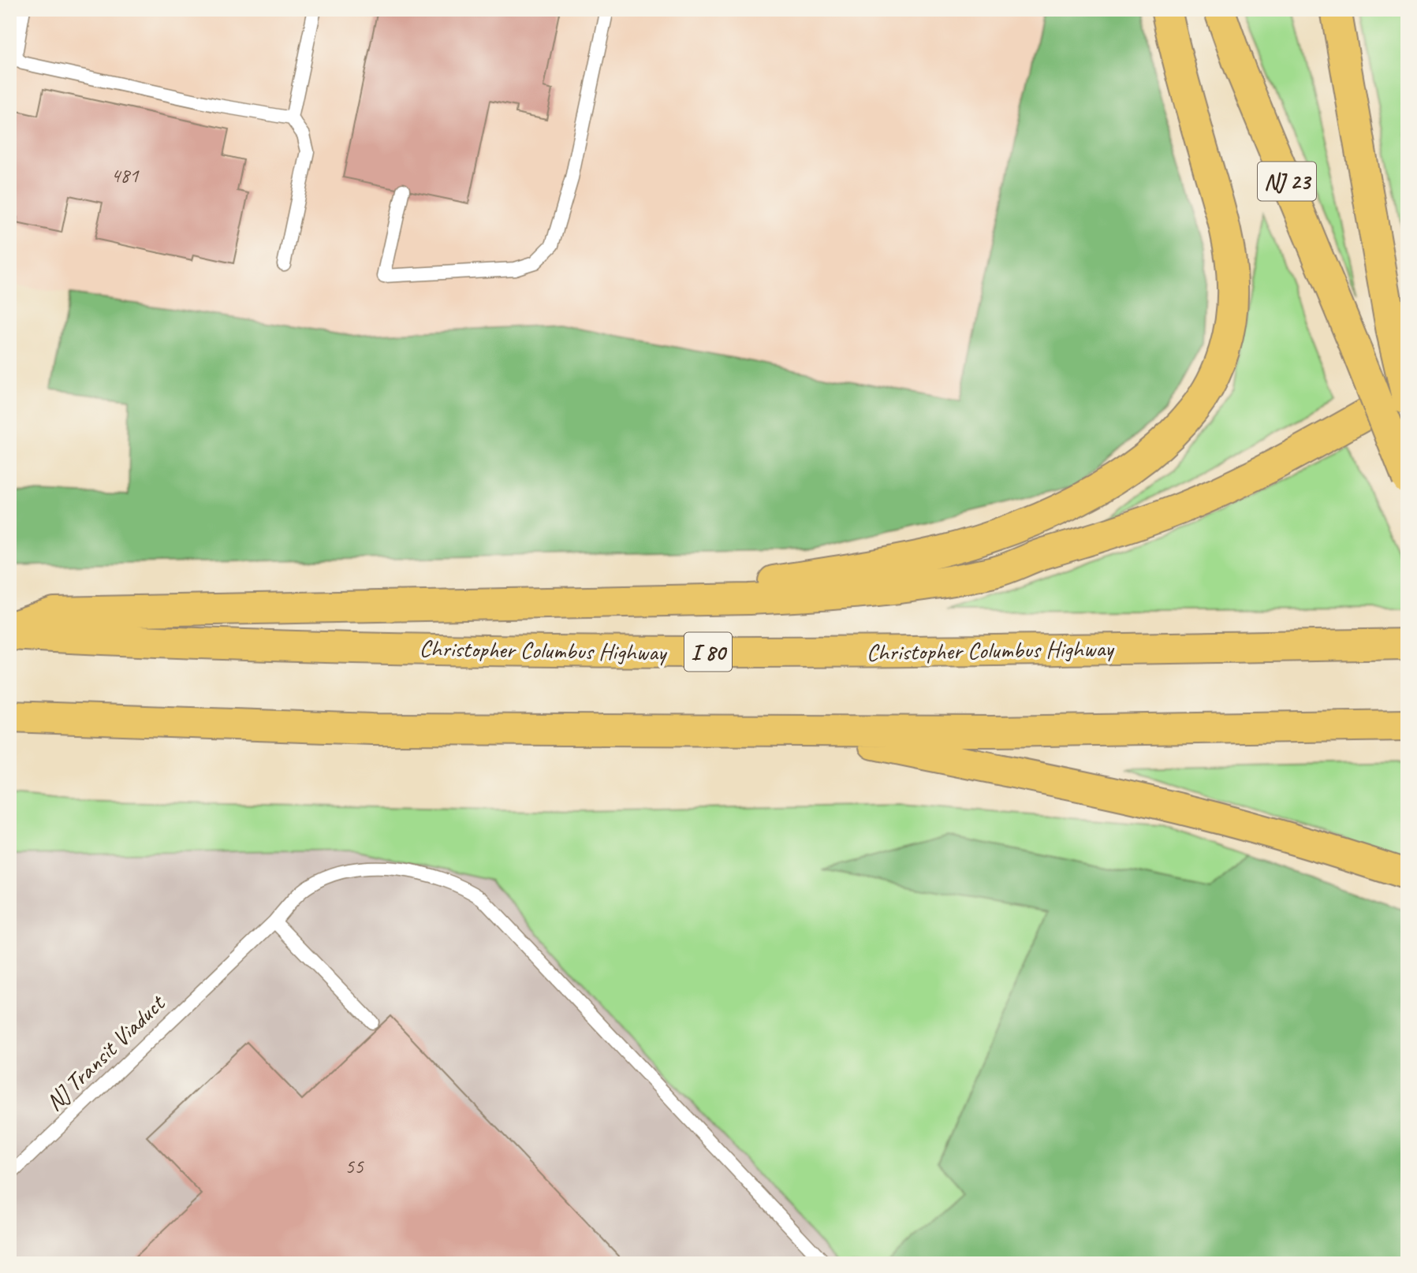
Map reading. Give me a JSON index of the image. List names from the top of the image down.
{
  "streets": {
    "highway": ["NJ 23", "Christopher Columbus Highway", "I 80"],
    "lane": ["NJ Transit Viaduct"]
  },
  "house_numbers": ["481", "55"]
}
